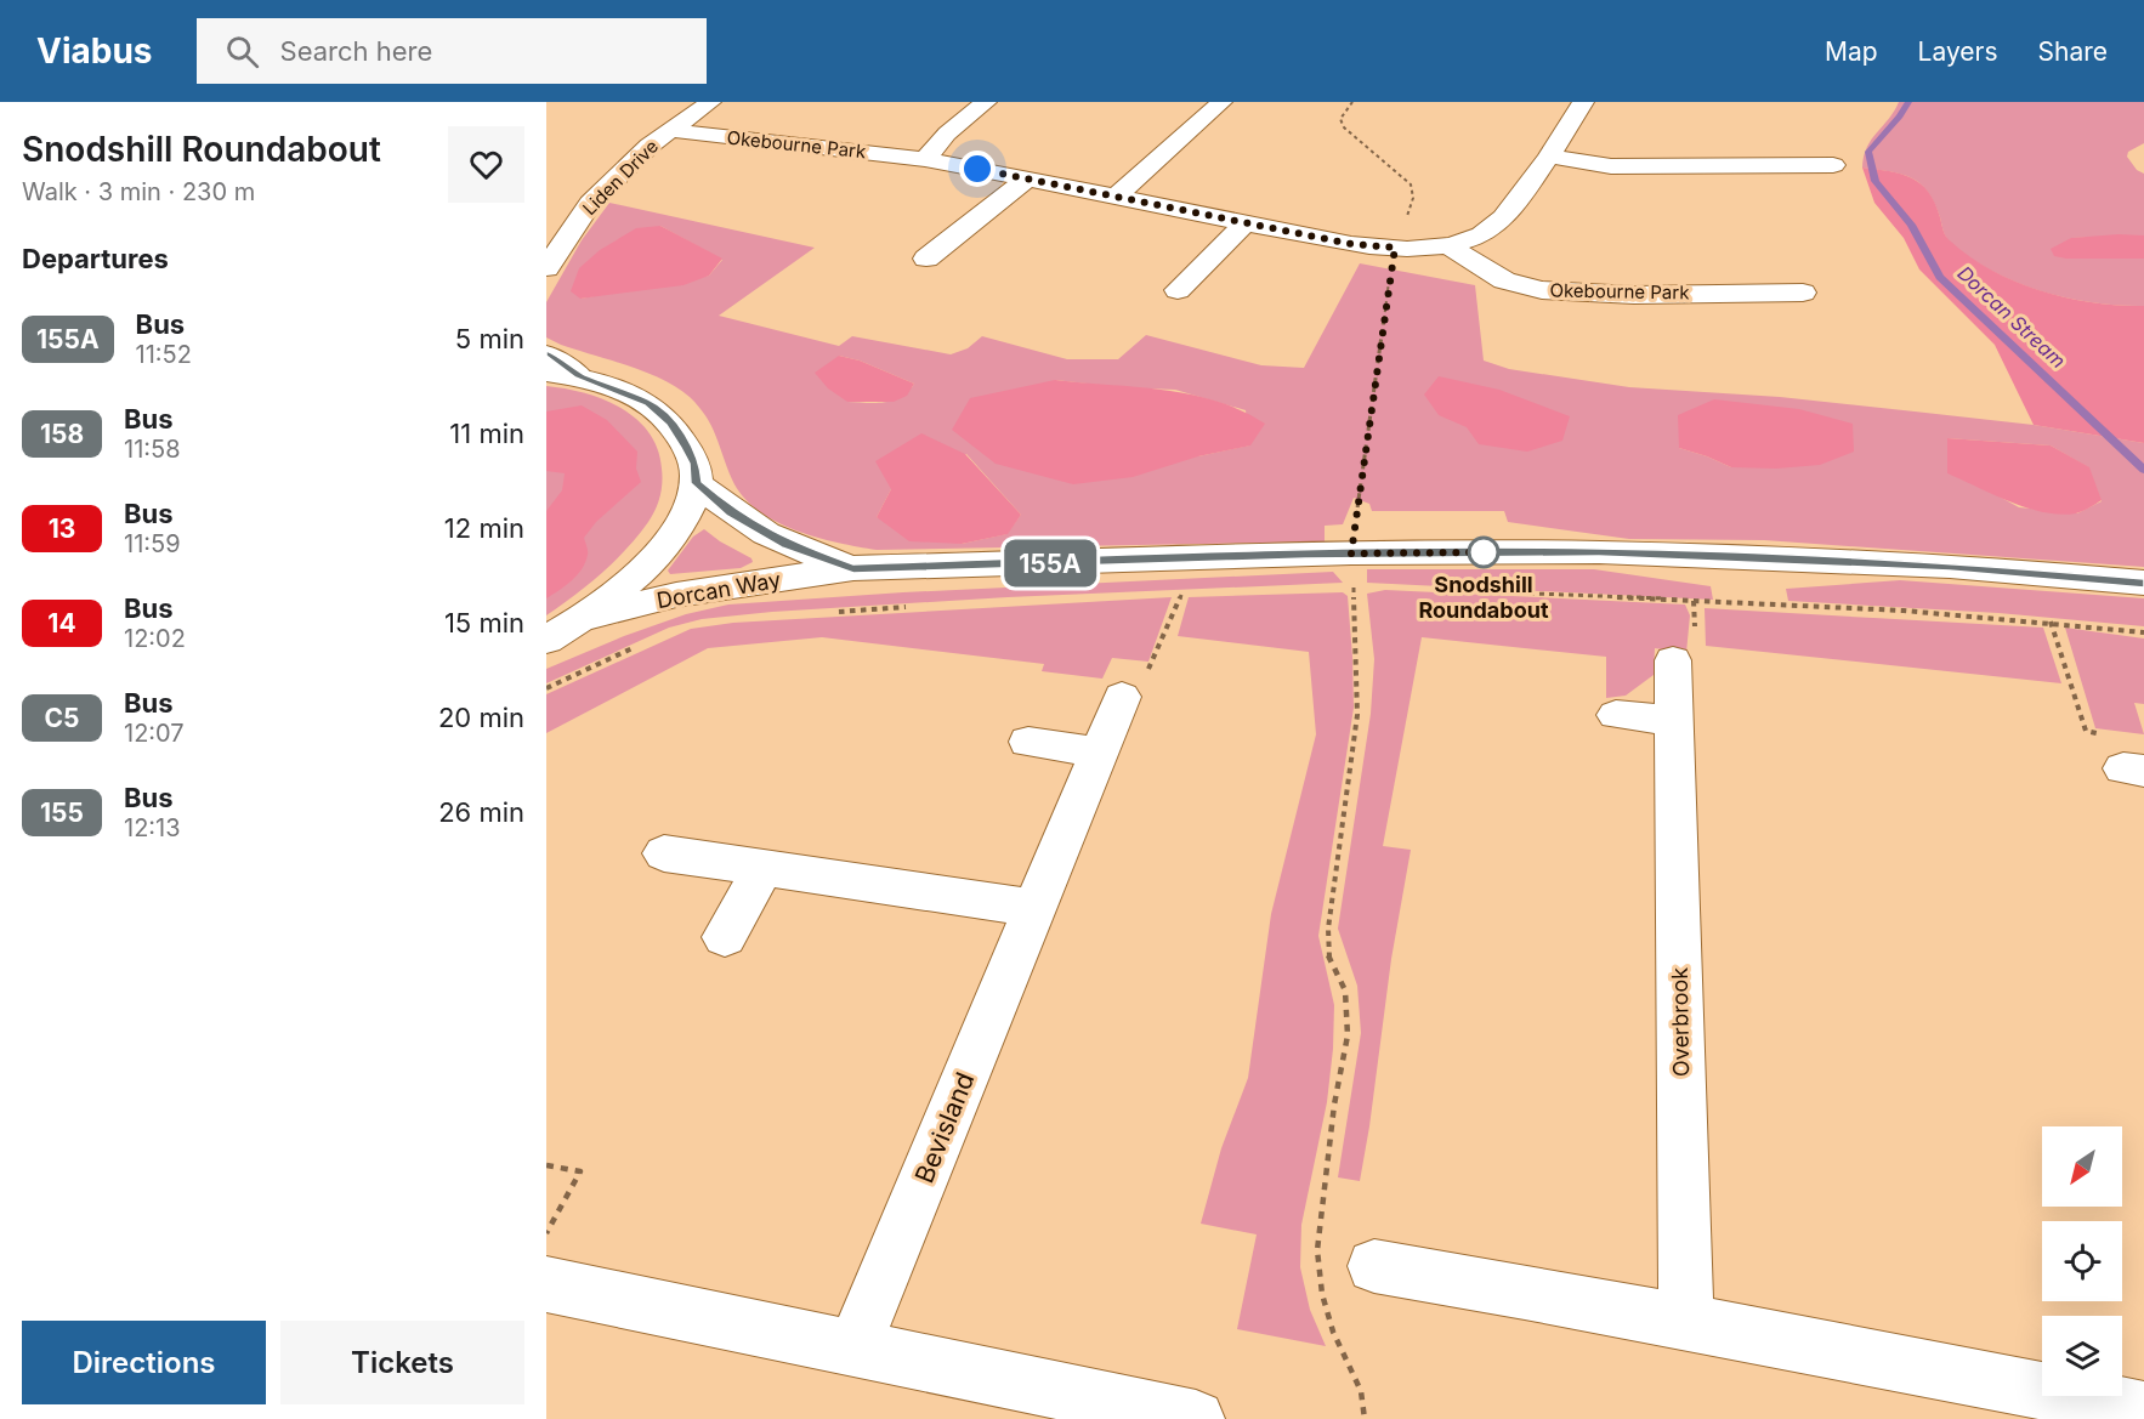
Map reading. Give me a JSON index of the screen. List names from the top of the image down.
{
  "streets": {
    "street": [
      "Okebourne Park",
      "Liden Drive",
      "Dorcan Way",
      "Overbrook",
      "Bevisland"
    ]
  },
  "crossings": [
    ["Okebourne Park", "Liden Drive"]
  ],
  "water": ["Dorcan Stream"],
  "places": ["Snodshill Roundabout"],
  "lines": ["bus line 155A"],
  "north": "bottom left",
  "page": {
    "header": "Viabus",
    "search": "Search here",
    "nav": ["Map", "Layers", "Share"],
    "heading": [
      ["Snodshill Roundabout", "Walk · 3 min · 230 m"],
      "Departures"
    ],
    "on_map": "155A",
    "list": [
      {
        "mark": "155A",
        "name": "Bus",
        "note": "11:52",
        "value": "5 min"
      },
      {
        "mark": "158",
        "name": "Bus",
        "note": "11:58",
        "value": "11 min"
      },
      {
        "mark": "13",
        "name": "Bus",
        "note": "11:59",
        "value": "12 min"
      },
      {
        "mark": "14",
        "name": "Bus",
        "note": "12:02",
        "value": "15 min"
      },
      {
        "mark": "C5",
        "name": "Bus",
        "note": "12:07",
        "value": "20 min"
      },
      {
        "mark": "155",
        "name": "Bus",
        "note": "12:13",
        "value": "26 min"
      }
    ],
    "buttons": ["Directions", "Tickets"]
  }
}
